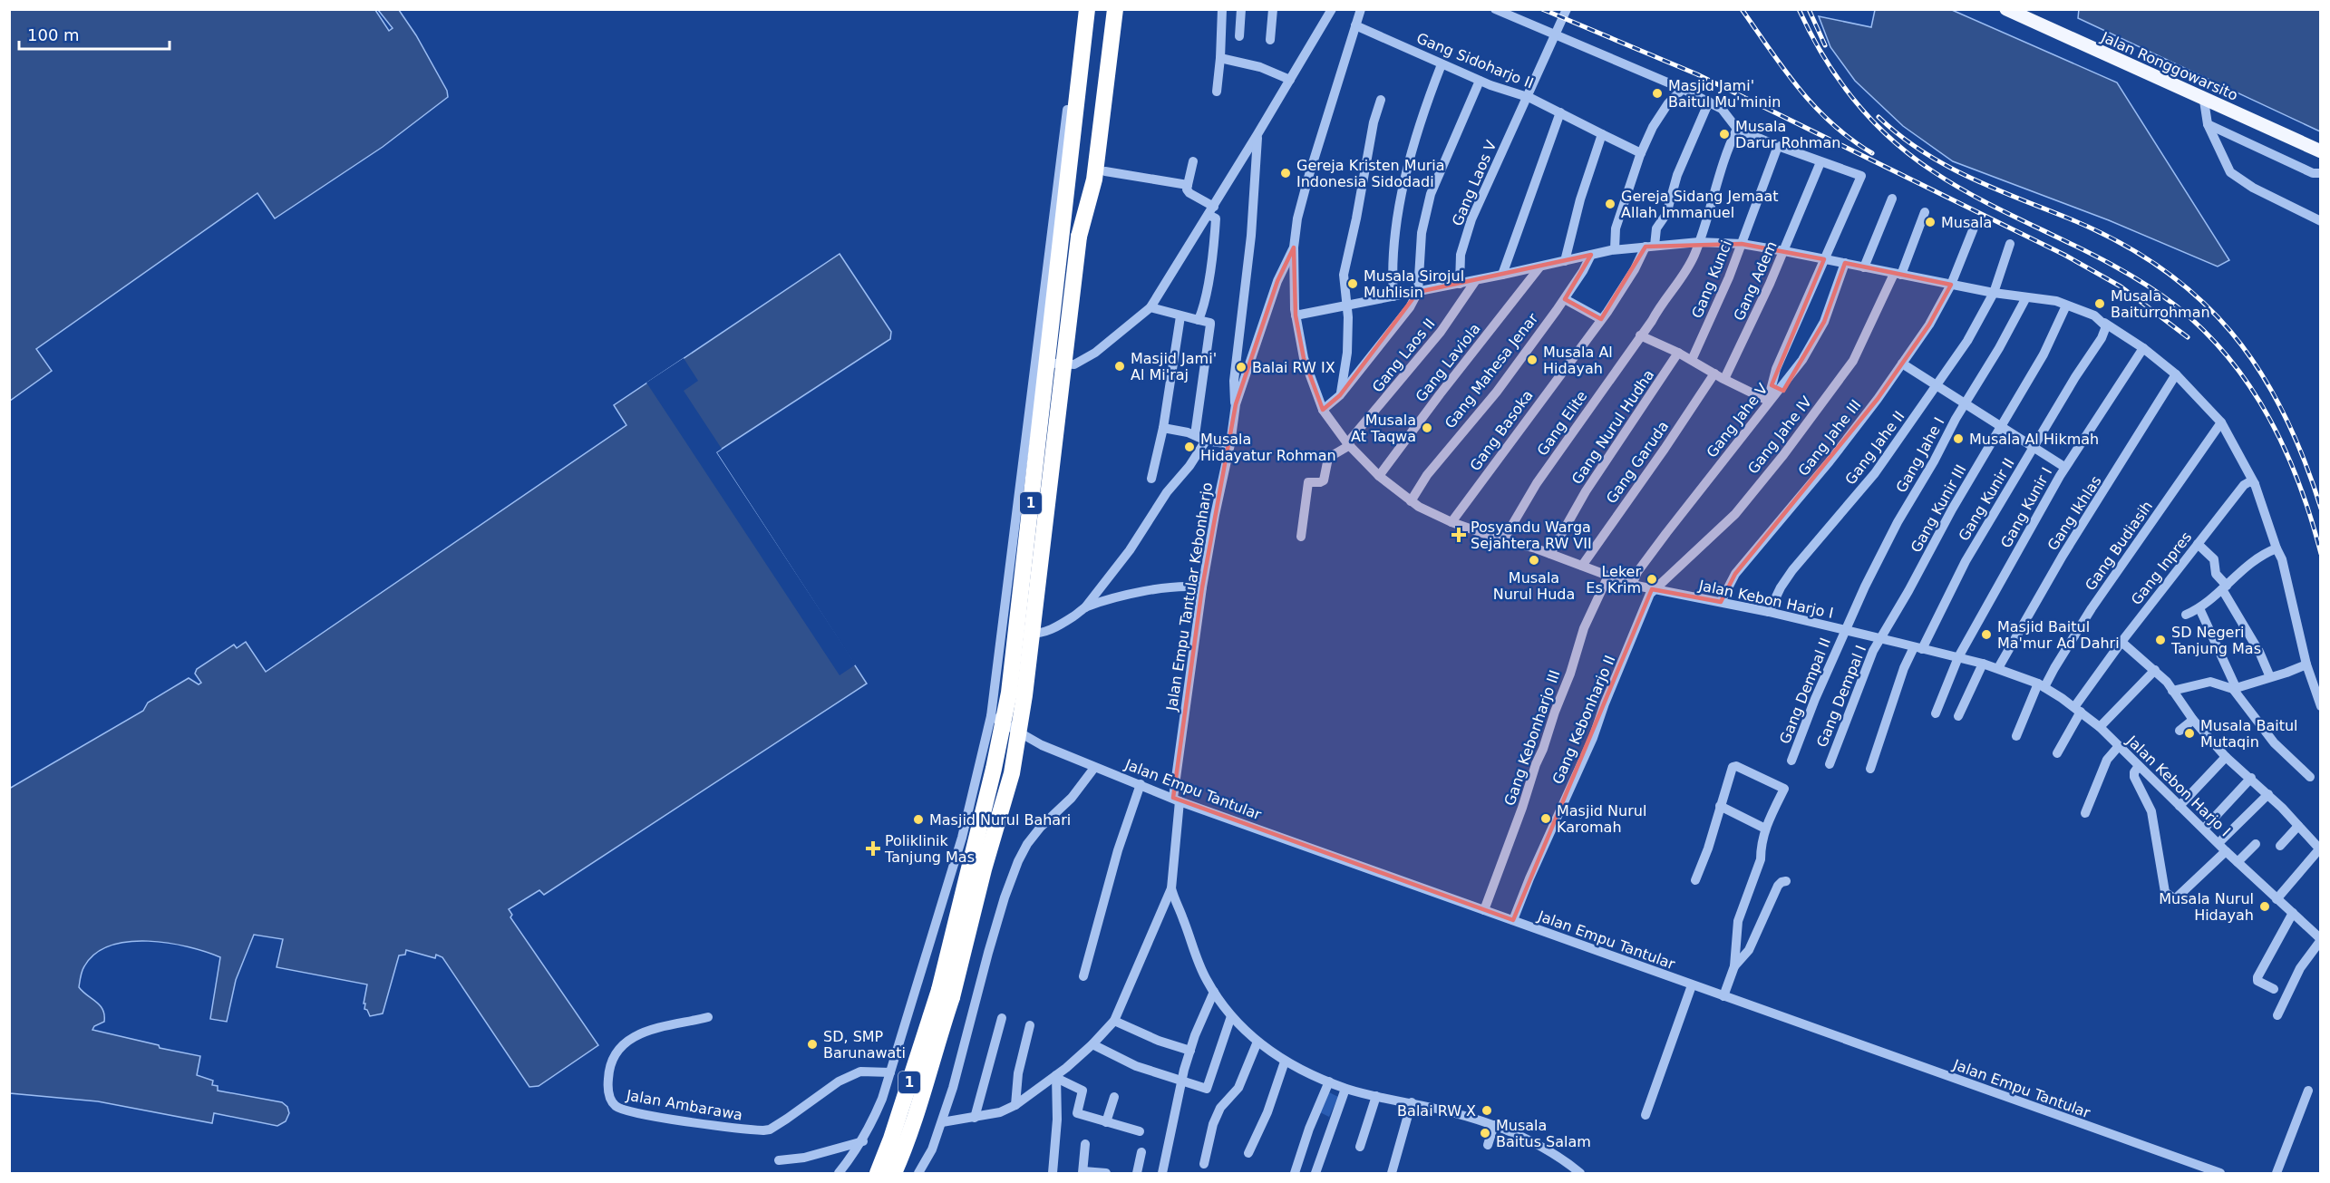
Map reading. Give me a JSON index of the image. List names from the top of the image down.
{
  "streets": {
    "highway": ["1"],
    "main road": ["Jalan Ronggowarsito"],
    "street": [
      "Gang Sidoharjo II",
      "Gang Laos V",
      "Gang Kunci",
      "Gang Adem",
      "Gang Laos II",
      "Gang Laviola",
      "Gang Mahesa Jenar",
      "Gang Jahe V",
      "Gang Elite",
      "Gang Nurul Hudha",
      "Gang Basoka",
      "Gang Jahe IV",
      "Gang Jahe III",
      "Gang Jahe II",
      "Gang Jahe I",
      "Gang Garuda",
      "Gang Kunir II",
      "Gang Kunir I",
      "Gang Kunir III",
      "Gang Ikhlas",
      "Gang Budiasih",
      "Gang Inpres",
      "Jalan Empu Tantular Kebonharjo",
      "Jalan Kebon Harjo I",
      "Gang Dempal II",
      "Gang Dempal I",
      "Gang Kebonharjo II",
      "Gang Kebonharjo III",
      "Jalan Empu Tantular",
      "Jalan Ambarawa"
    ]
  },
  "crossings": [
    ["Gang Sidoharjo II", "Gang Laos V"],
    ["Gang Laos II", "Jalan Kebon Harjo I"],
    ["Gang Laviola", "Jalan Kebon Harjo I"],
    ["Gang Mahesa Jenar", "Jalan Kebon Harjo I"],
    ["Gang Jahe V", "Jalan Kebon Harjo I"],
    ["Gang Elite", "Jalan Kebon Harjo I"],
    ["Gang Nurul Hudha", "Jalan Kebon Harjo I"],
    ["Gang Basoka", "Jalan Kebon Harjo I"],
    ["Gang Jahe IV", "Jalan Kebon Harjo I"],
    ["Gang Jahe IV", "Gang Kebonharjo II"],
    ["Gang Jahe III", "Jalan Kebon Harjo I"],
    ["Gang Jahe II", "Jalan Kebon Harjo I"],
    ["Gang Jahe I", "Jalan Kebon Harjo I"],
    ["Gang Jahe I", "Gang Dempal II"],
    ["Gang Garuda", "Jalan Kebon Harjo I"],
    ["Gang Kunir II", "Jalan Kebon Harjo I"],
    ["Gang Kunir I", "Jalan Kebon Harjo I"],
    ["Gang Kunir III", "Jalan Kebon Harjo I"],
    ["Gang Kunir III", "Gang Dempal I"],
    ["Gang Ikhlas", "Jalan Kebon Harjo I"],
    ["Gang Budiasih", "Jalan Kebon Harjo I"],
    ["Gang Inpres", "Jalan Kebon Harjo I"],
    ["Jalan Empu Tantular Kebonharjo", "Jalan Kebon Harjo I"],
    ["Jalan Empu Tantular Kebonharjo", "Jalan Empu Tantular"],
    ["Jalan Kebon Harjo I", "Gang Dempal II"],
    ["Jalan Kebon Harjo I", "Gang Dempal I"],
    ["Jalan Kebon Harjo I", "Gang Kebonharjo II"],
    ["Jalan Kebon Harjo I", "Gang Kebonharjo III"],
    ["Gang Kebonharjo II", "Jalan Empu Tantular"],
    ["Gang Kebonharjo III", "Jalan Empu Tantular"]
  ],
  "places": {
    "other": [
      "Masjid Jami' Baitul Mu'minin",
      "Musala Darur Rohman",
      "Gereja Kristen Muria Indonesia Sidodadi",
      "Gereja Sidang Jemaat Allah Immanuel",
      "Musala",
      "Musala Sirojul Muhlisin",
      "Musala Baiturrohman",
      "Musala Al Hidayah",
      "Masjid Jami' Al Mi'raj",
      "Balai RW IX",
      "Musala At Taqwa",
      "Musala Al Hikmah",
      "Musala Hidayatur Rohman",
      "Musala Nurul Huda",
      "Leker Es Krim",
      "Masjid Baitul Ma'mur Ad Dahri",
      "SD Negeri Tanjung Mas",
      "Musala Baitul Mutaqin",
      "Masjid Nurul Karomah",
      "Masjid Nurul Bahari",
      "Musala Nurul Hidayah",
      "SD, SMP Barunawati",
      "Balai RW X",
      "Musala Baitus Salam"
    ],
    "health": ["Posyandu Warga Sejahtera RW VII", "Poliklinik Tanjung Mas"]
  },
  "scale_bar": "100 m"
}
